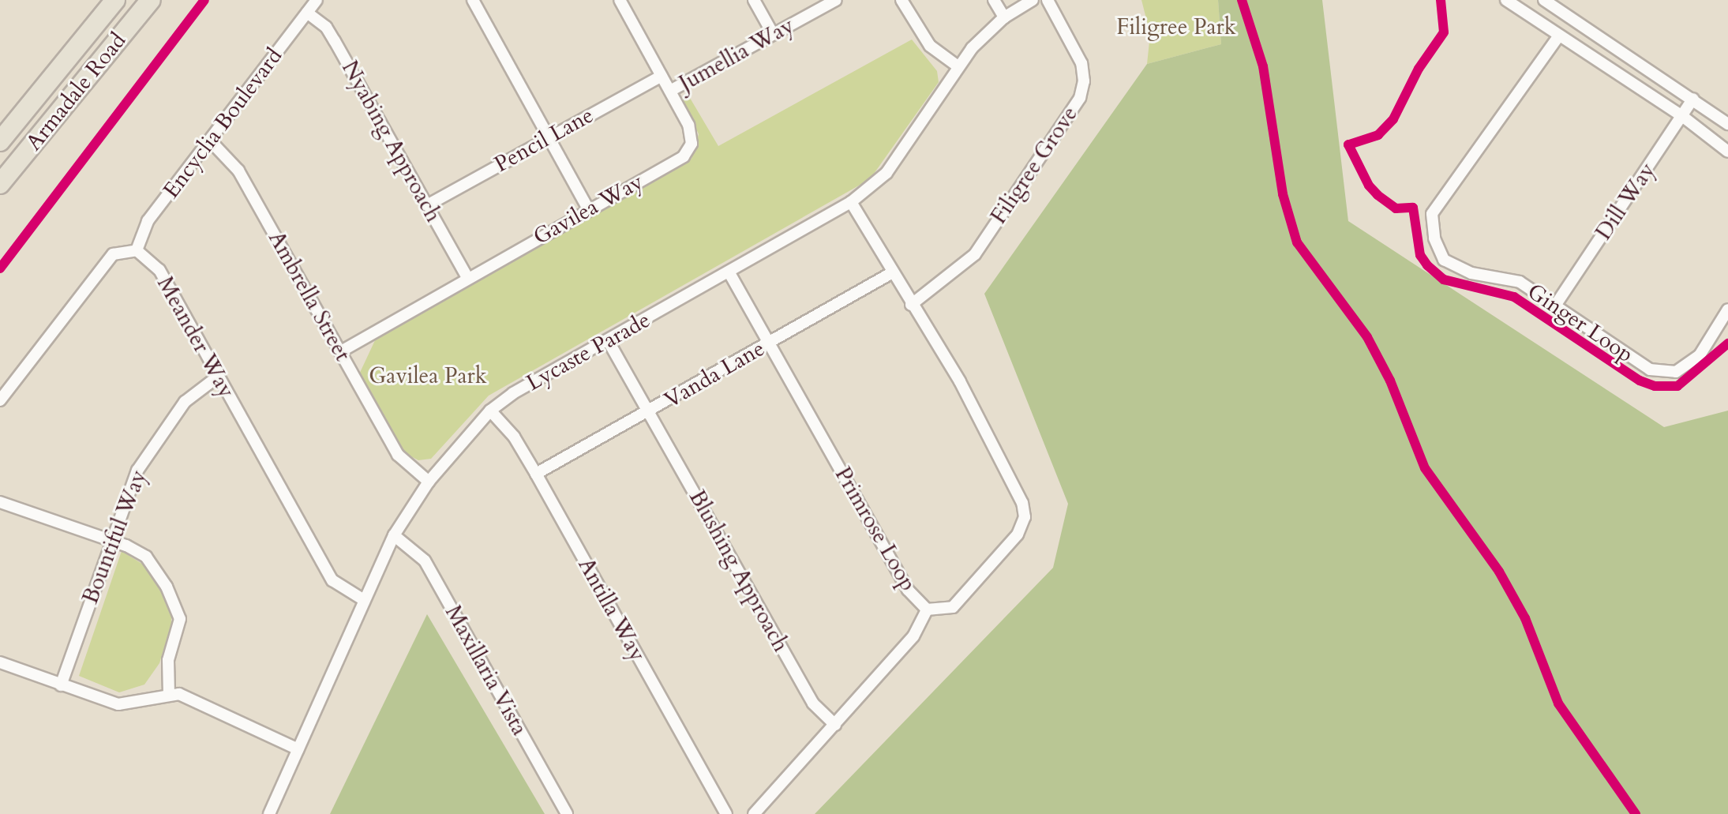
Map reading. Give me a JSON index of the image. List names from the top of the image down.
{
  "streets": {
    "highway": ["Armadale Road"],
    "street": [
      "Jumellia Way",
      "Encyclia Boulevard",
      "Pencil Lane",
      "Nyabing Approach",
      "Filigree Grove",
      "Dill Way",
      "Gavilea Way",
      "Ambrella Street",
      "Ginger Loop",
      "Meander Way",
      "Lycaste Parade",
      "Vanda Lane",
      "Primrose Loop",
      "Bountiful Way",
      "Blushing Approach",
      "Antilla Way",
      "Maxillaria Vista"
    ]
  },
  "crossings": [
    ["Jumellia Way", "Gavilea Way"],
    ["Encyclia Boulevard", "Nyabing Approach"],
    ["Encyclia Boulevard", "Ambrella Street"],
    ["Encyclia Boulevard", "Meander Way"],
    ["Pencil Lane", "Nyabing Approach"],
    ["Pencil Lane", "Gavilea Way"],
    ["Nyabing Approach", "Gavilea Way"],
    ["Filigree Grove", "Primrose Loop"],
    ["Dill Way", "Ginger Loop"],
    ["Gavilea Way", "Ambrella Street"],
    ["Ambrella Street", "Lycaste Parade"],
    ["Meander Way", "Lycaste Parade"],
    ["Meander Way", "Bountiful Way"],
    ["Lycaste Parade", "Primrose Loop"],
    ["Lycaste Parade", "Blushing Approach"],
    ["Lycaste Parade", "Antilla Way"],
    ["Lycaste Parade", "Maxillaria Vista"],
    ["Vanda Lane", "Primrose Loop"],
    ["Vanda Lane", "Blushing Approach"],
    ["Vanda Lane", "Antilla Way"]
  ],
  "parks": ["Filigree Park", "Gavilea Park"]
}
